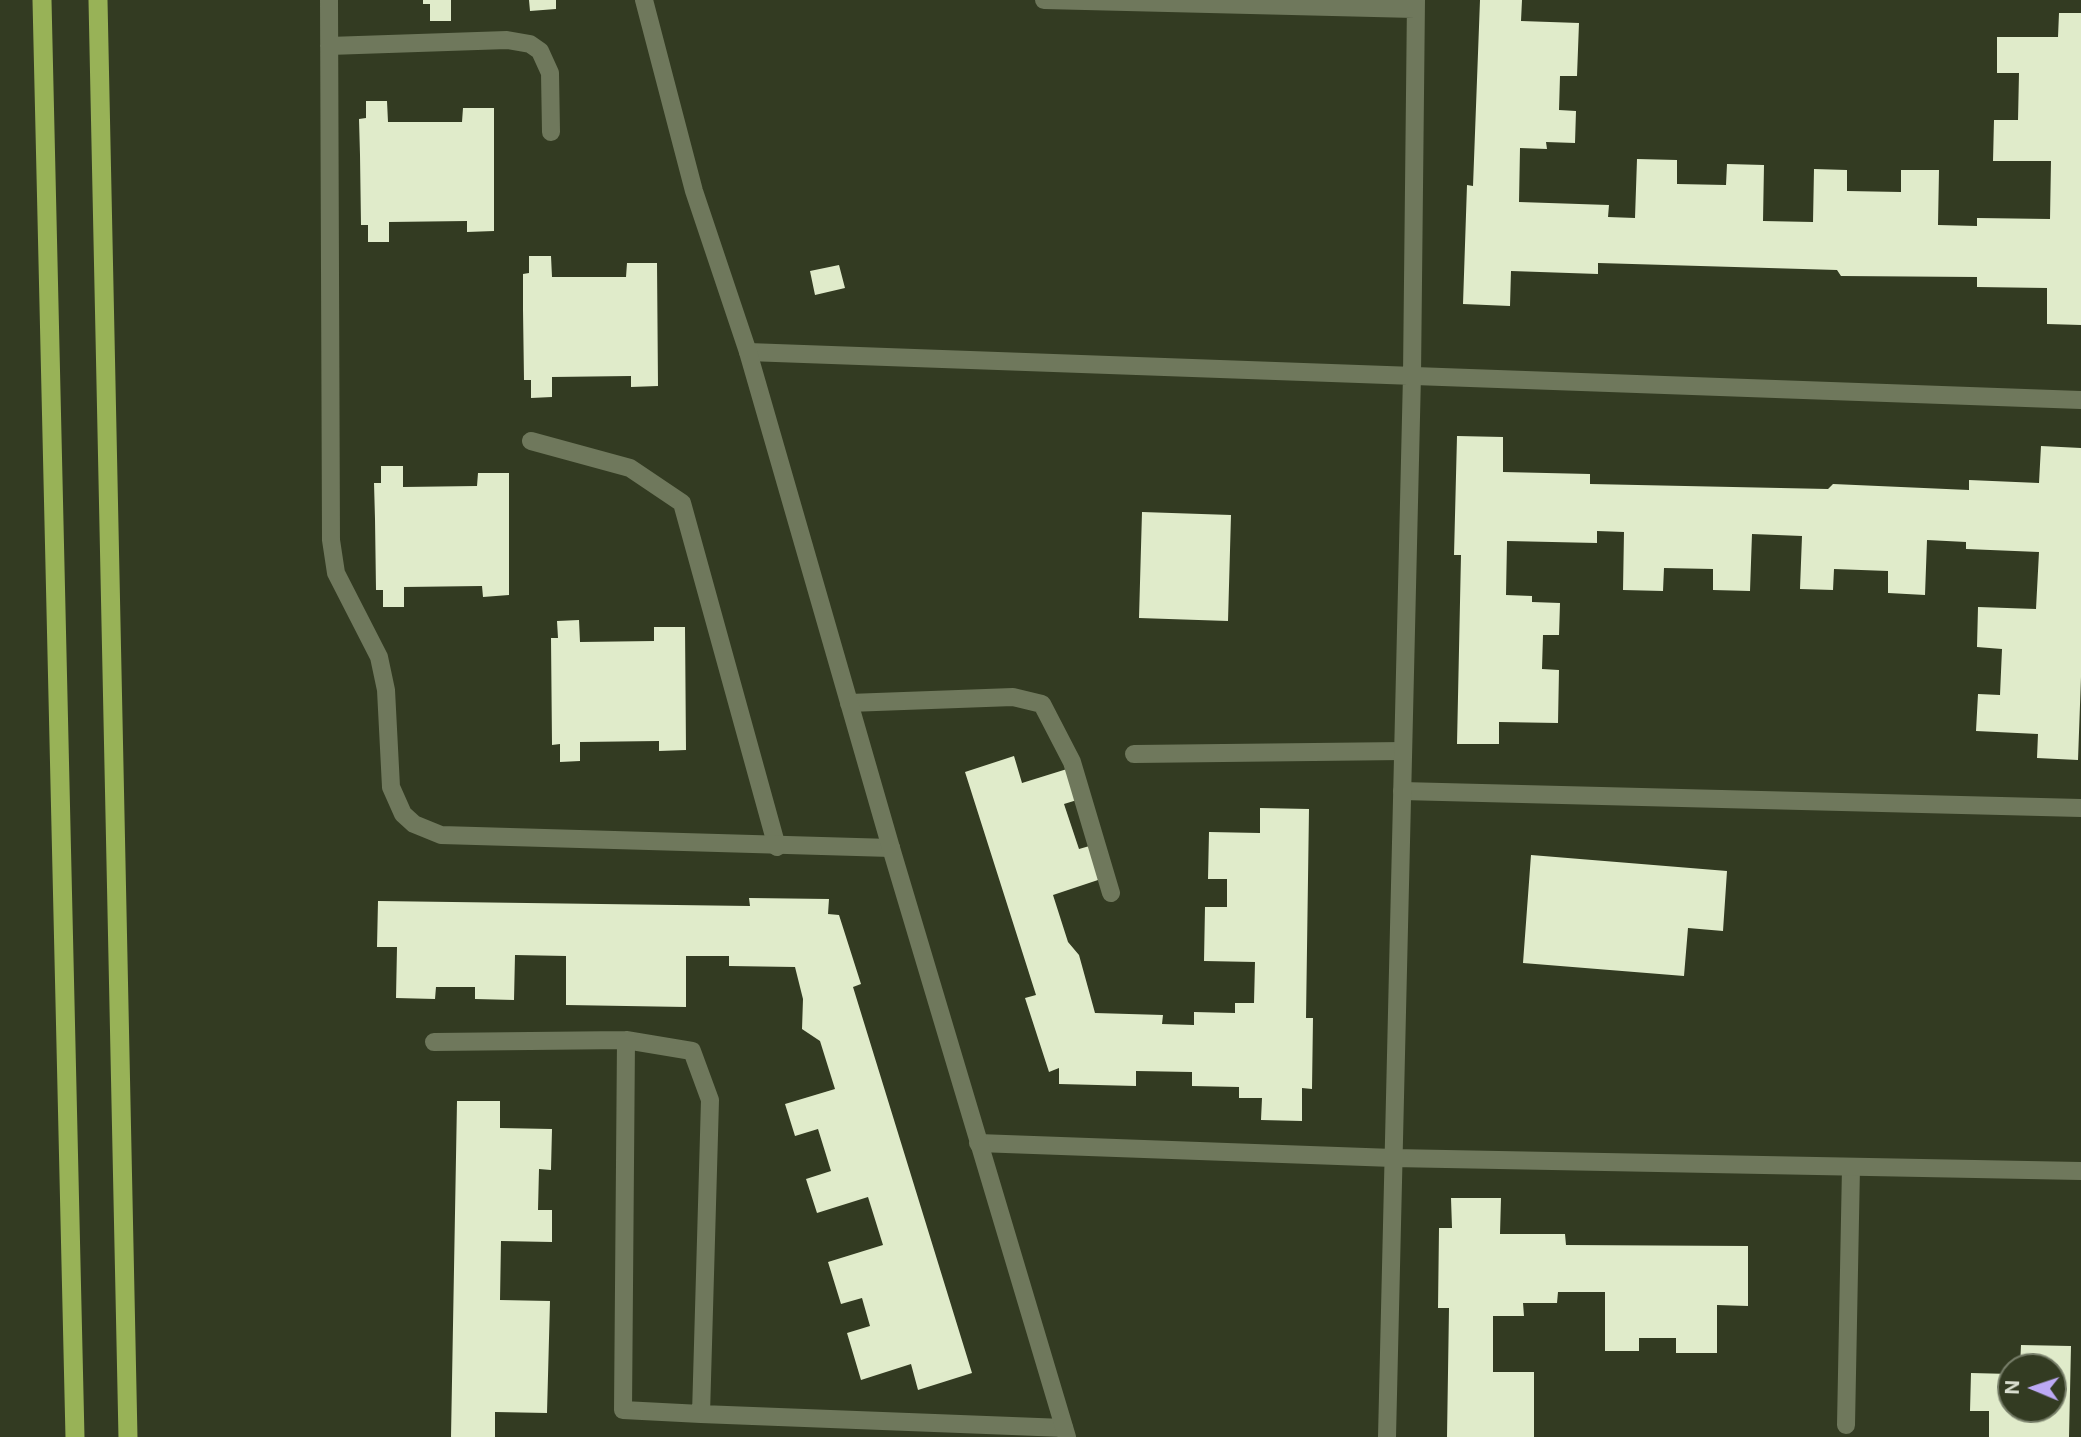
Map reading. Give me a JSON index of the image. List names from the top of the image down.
{
  "north": "left"
}
